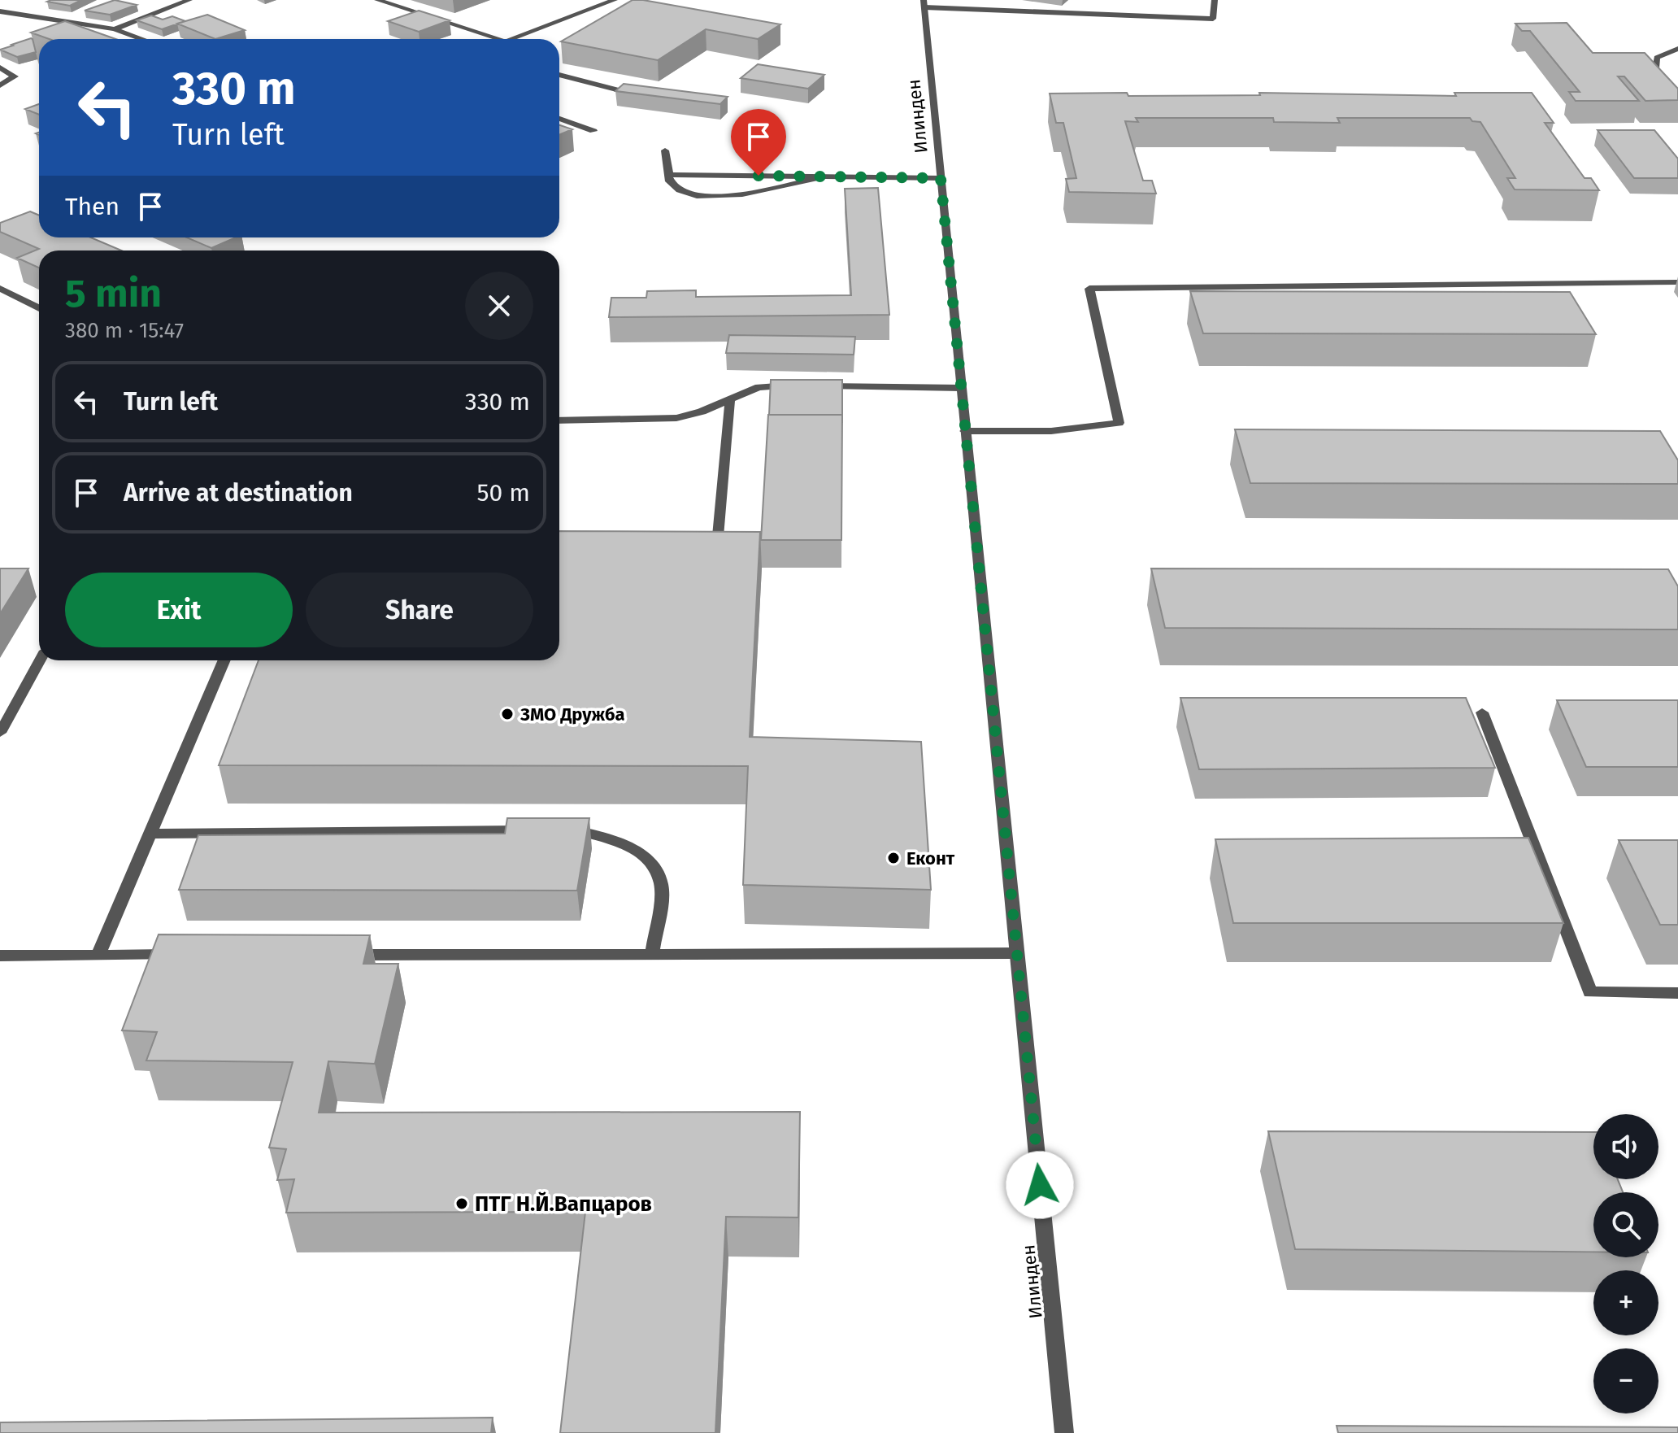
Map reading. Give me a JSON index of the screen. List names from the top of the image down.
{
  "streets": {
    "street": ["Илинден"]
  },
  "places": ["ЗМО Дружба", "Еконт", "ПТГ Н.Й.Вапцаров"],
  "page": {
    "turn": ["330 m", "Turn left"],
    "then": "Then",
    "heading": ["5 min", "380 m · 15:47"],
    "list": [
      {
        "name": "Turn left",
        "value": "330 m"
      },
      {
        "name": "Arrive at destination",
        "value": "50 m"
      }
    ],
    "buttons": ["Exit", "Share"],
    "map_buttons": ["+", "−"]
  }
}
